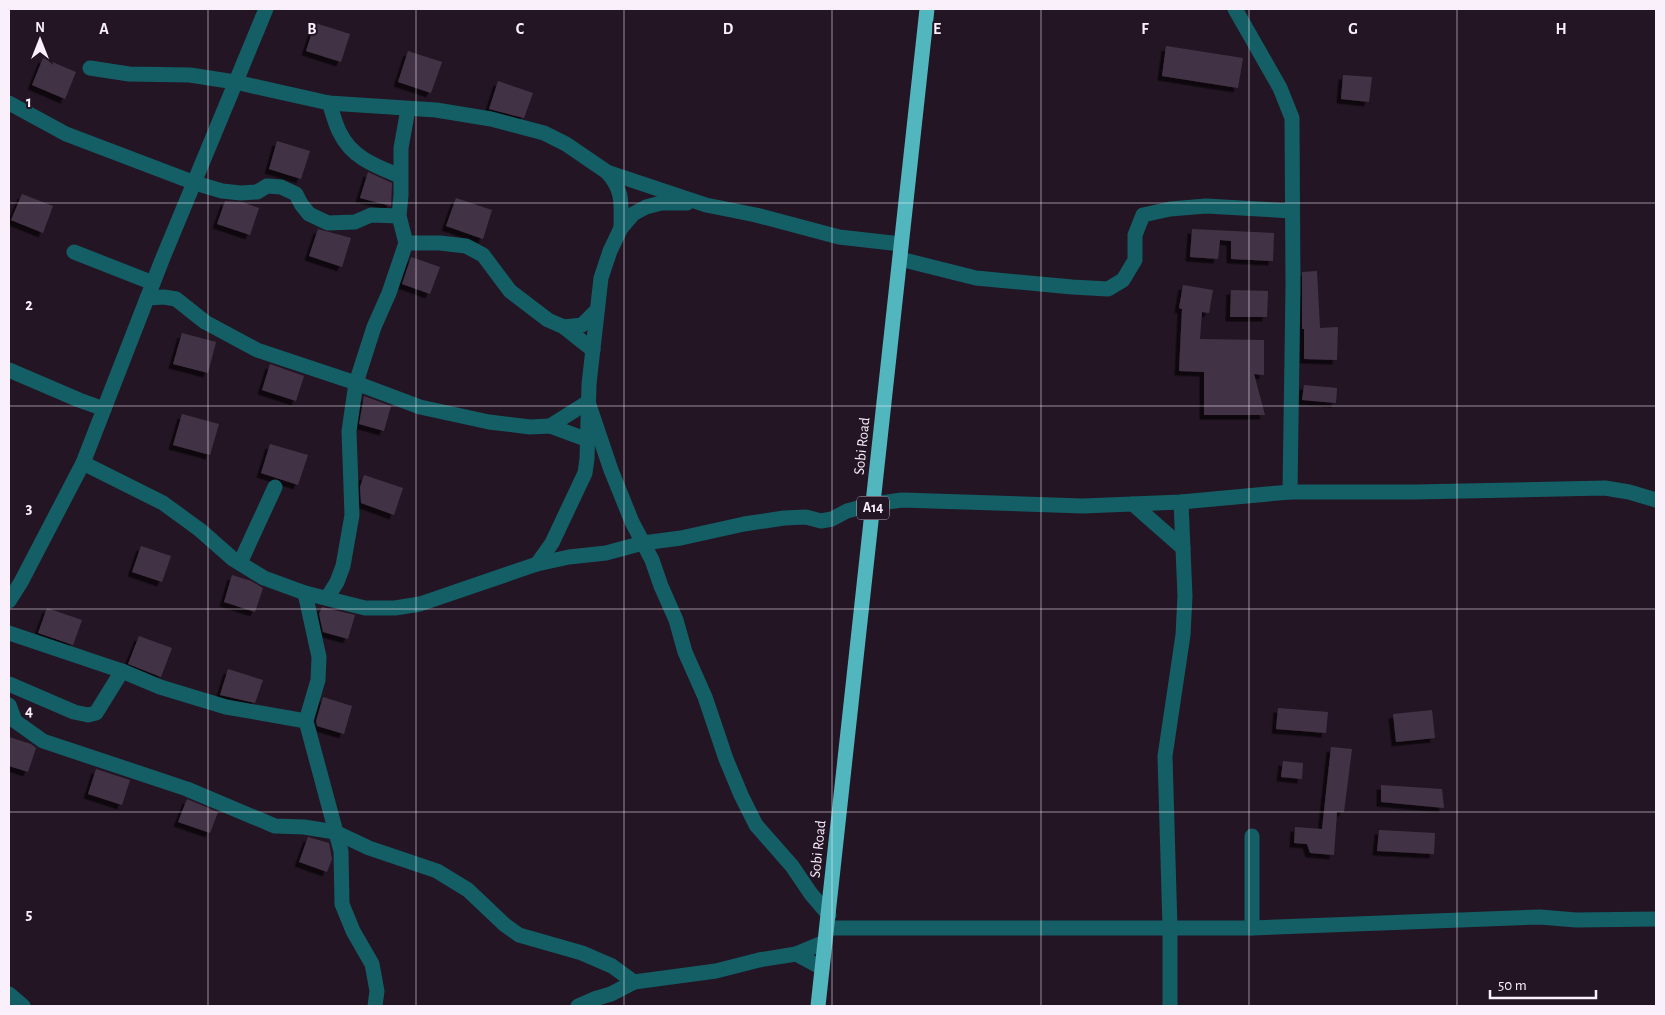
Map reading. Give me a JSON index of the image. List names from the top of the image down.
{
  "streets": {
    "highway": ["Sobi Road", "A14"]
  },
  "scale_bar": "50 m",
  "north": "top",
  "grid": {
    "columns": [
      "A",
      "B",
      "C",
      "D",
      "E",
      "F",
      "G",
      "H"
    ],
    "rows": [
      "1",
      "2",
      "3",
      "4",
      "5"
    ]
  }
}
